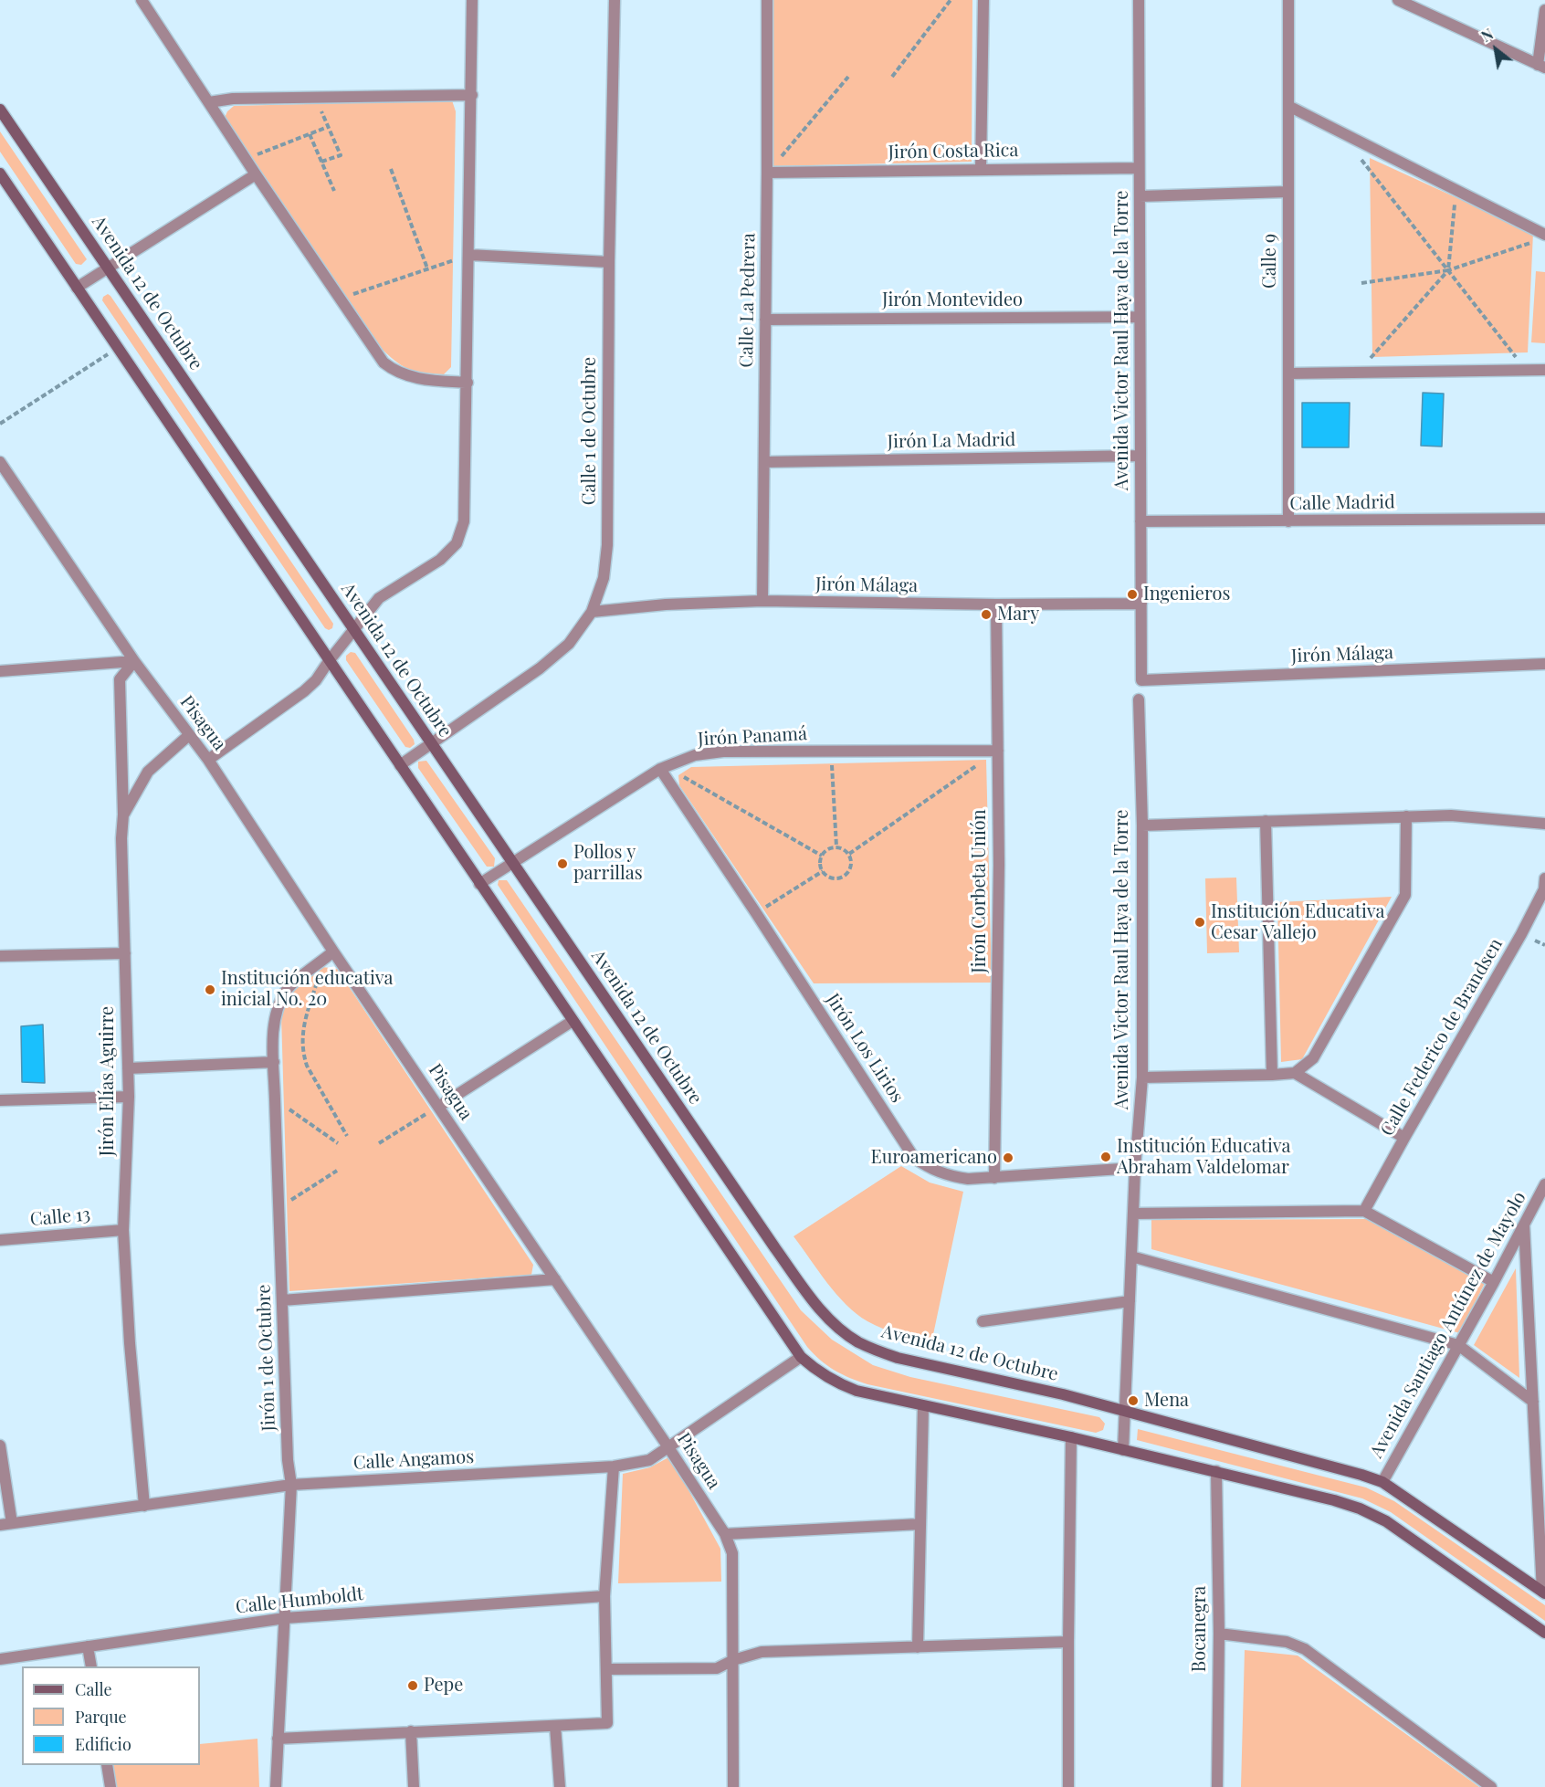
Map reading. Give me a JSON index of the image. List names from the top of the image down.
{
  "streets": {
    "main road": ["Avenida 12 de Octubre"],
    "street": [
      "Jirón Costa Rica",
      "Calle 9",
      "Calle La Pedrera",
      "Jirón Montevideo",
      "Avenida Victor Raul Haya de la Torre",
      "Calle 1 de Octubre",
      "Jirón La Madrid",
      "Calle Madrid",
      "Jirón Málaga",
      "Pisagua",
      "Jirón Panamá",
      "Jirón Corbeta Unión",
      "Calle Federico de Brandsen",
      "Jirón Los Lirios",
      "Jirón Elías Aguirre",
      "Calle 13",
      "Avenida Santiago Antúnez de Mayolo",
      "Jirón 1 de Octubre",
      "Calle Angamos",
      "Calle Humboldt",
      "Bocanegra"
    ]
  },
  "crossings": [
    ["Jirón Costa Rica", "Calle La Pedrera"],
    ["Jirón Costa Rica", "Avenida Victor Raul Haya de la Torre"],
    ["Calle 9", "Calle Madrid"],
    ["Avenida 12 de Octubre", "Avenida Victor Raul Haya de la Torre"],
    ["Avenida 12 de Octubre", "Calle 1 de Octubre"],
    ["Avenida 12 de Octubre", "Jirón Panamá"],
    ["Avenida 12 de Octubre", "Avenida Santiago Antúnez de Mayolo"],
    ["Calle La Pedrera", "Jirón Montevideo"],
    ["Calle La Pedrera", "Jirón La Madrid"],
    ["Calle La Pedrera", "Jirón Málaga"],
    ["Jirón Montevideo", "Avenida Victor Raul Haya de la Torre"],
    ["Avenida Victor Raul Haya de la Torre", "Jirón La Madrid"],
    ["Avenida Victor Raul Haya de la Torre", "Calle Madrid"],
    ["Avenida Victor Raul Haya de la Torre", "Jirón Málaga"],
    ["Avenida Victor Raul Haya de la Torre", "Jirón Los Lirios"],
    ["Calle 1 de Octubre", "Jirón Málaga"],
    ["Jirón Málaga", "Jirón Corbeta Unión"],
    ["Pisagua", "Jirón Elías Aguirre"],
    ["Pisagua", "Jirón 1 de Octubre"],
    ["Pisagua", "Calle Angamos"],
    ["Jirón Panamá", "Jirón Corbeta Unión"],
    ["Jirón Panamá", "Jirón Los Lirios"],
    ["Jirón Corbeta Unión", "Jirón Los Lirios"],
    ["Jirón Elías Aguirre", "Calle 13"],
    ["Jirón Elías Aguirre", "Calle Angamos"],
    ["Jirón 1 de Octubre", "Calle Angamos"],
    ["Jirón 1 de Octubre", "Calle Humboldt"]
  ],
  "places": [
    "Ingenieros",
    "Mary",
    "Pollos y parrillas",
    "Institución Educativa Cesar Vallejo",
    "Institución educativa inicial No. 20",
    "Institución Educativa Abraham Valdelomar",
    "Euroamericano",
    "Mena",
    "Pepe"
  ],
  "legend": ["Calle", "Parque", "Edificio"],
  "north": "top left"
}
